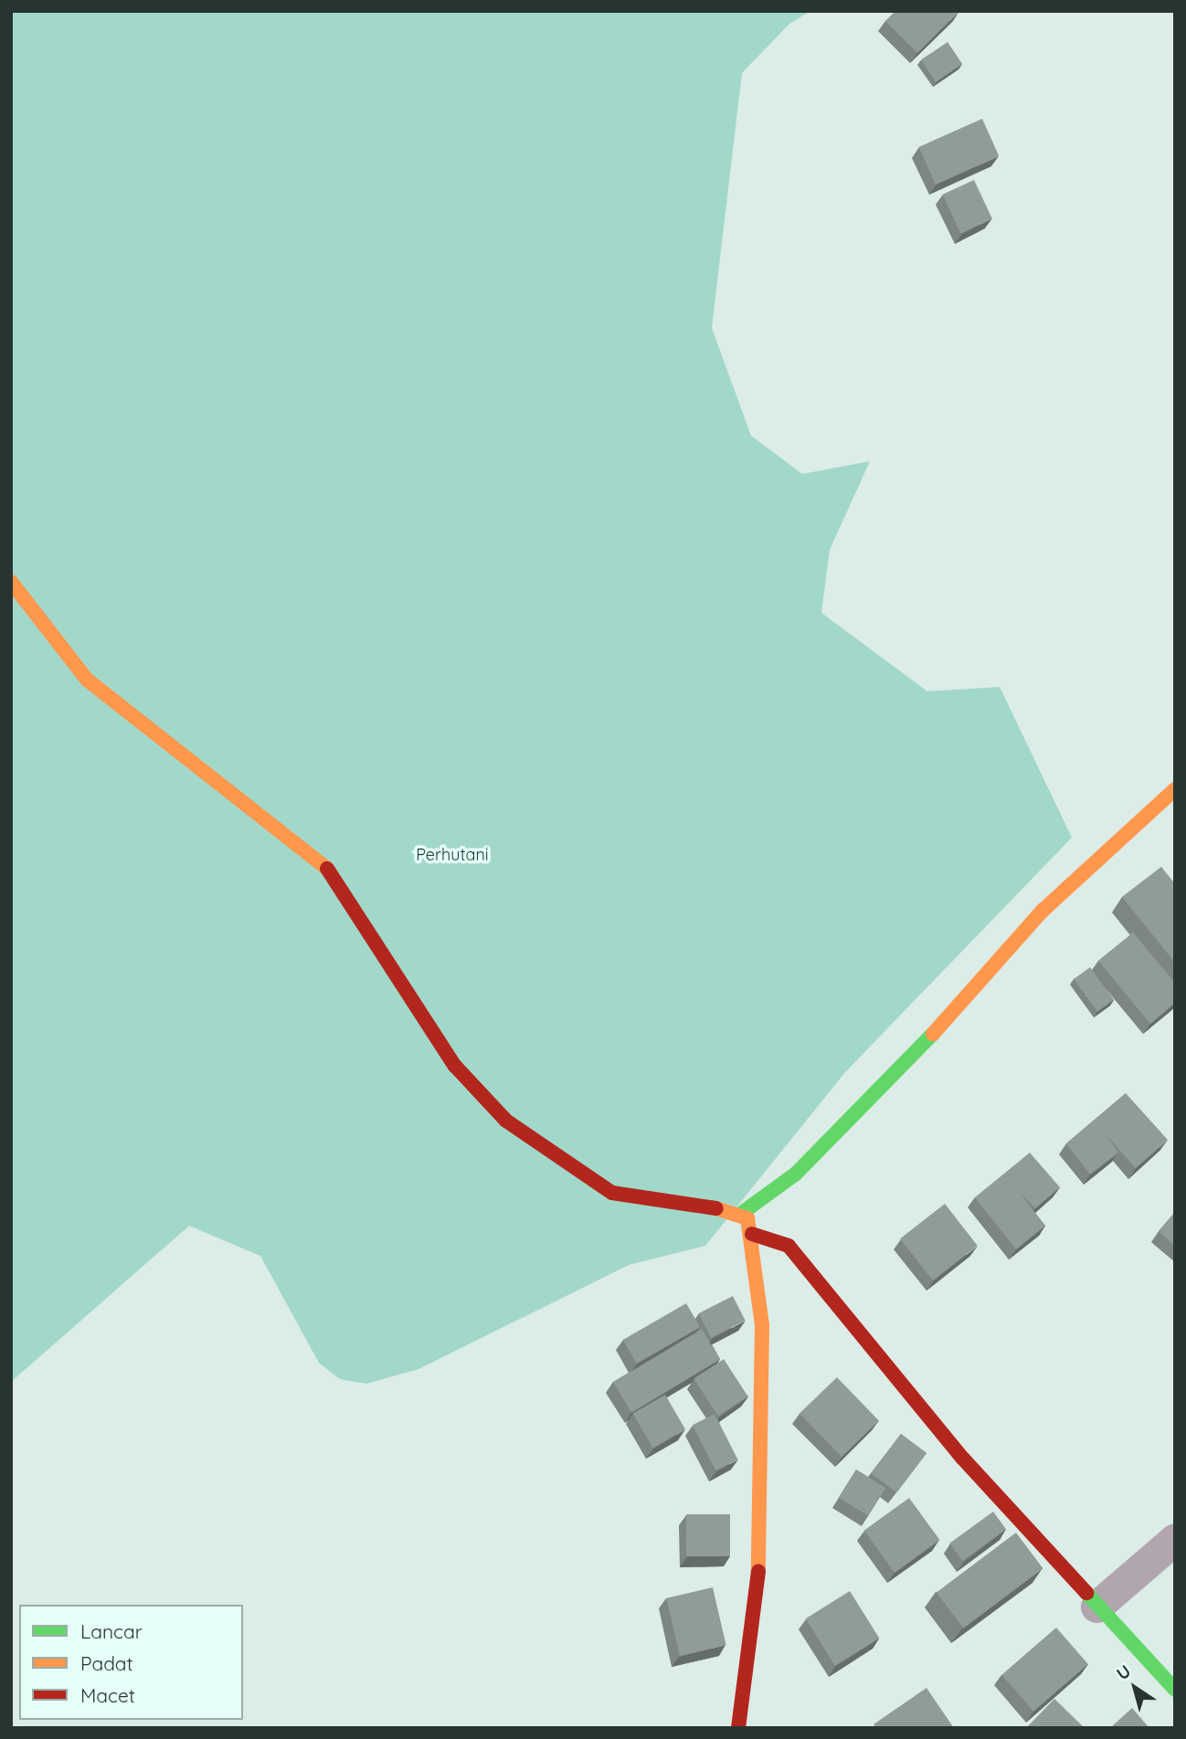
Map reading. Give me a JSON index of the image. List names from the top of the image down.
{
  "parks": ["Perhutani"],
  "legend": ["Lancar", "Padat", "Macet"],
  "north": "top left"
}
